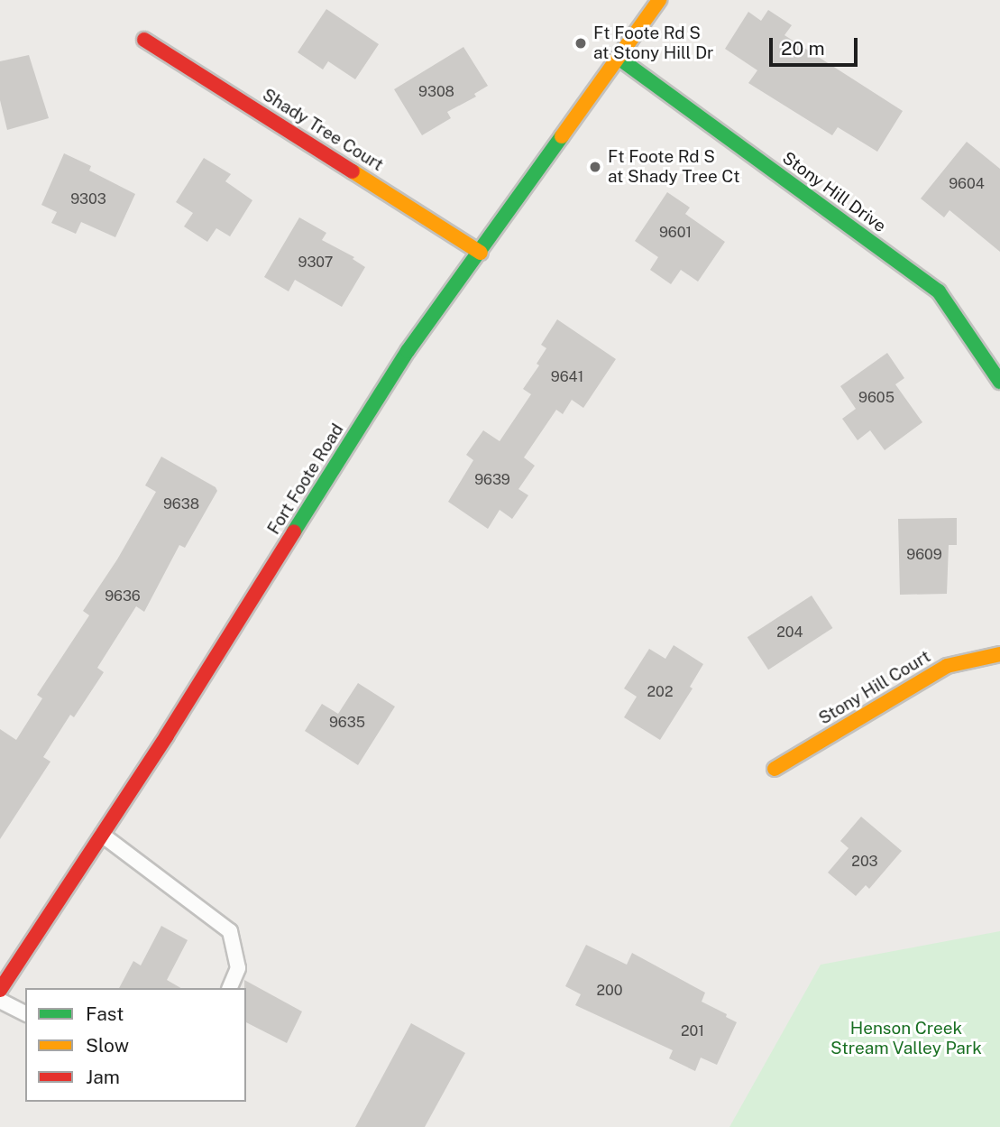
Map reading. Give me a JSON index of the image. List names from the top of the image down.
{
  "streets": {
    "street": [
      "Shady Tree Court",
      "Stony Hill Drive",
      "Fort Foote Road",
      "Stony Hill Court"
    ]
  },
  "crossings": [
    ["Shady Tree Court", "Fort Foote Road"],
    ["Stony Hill Drive", "Fort Foote Road"]
  ],
  "parks": ["Henson Creek Stream Valley Park"],
  "places": ["Ft Foote Rd S at Stony Hill Dr", "Ft Foote Rd S at Shady Tree Ct"],
  "house_numbers": [
    "9308",
    "9604",
    "9303",
    "9601",
    "9307",
    "9641",
    "9605",
    "9639",
    "9638",
    "9609",
    "9636",
    "204",
    "202",
    "9635",
    "203",
    "200",
    "201"
  ],
  "legend": ["Fast", "Slow", "Jam"],
  "scale_bar": "20 m"
}
